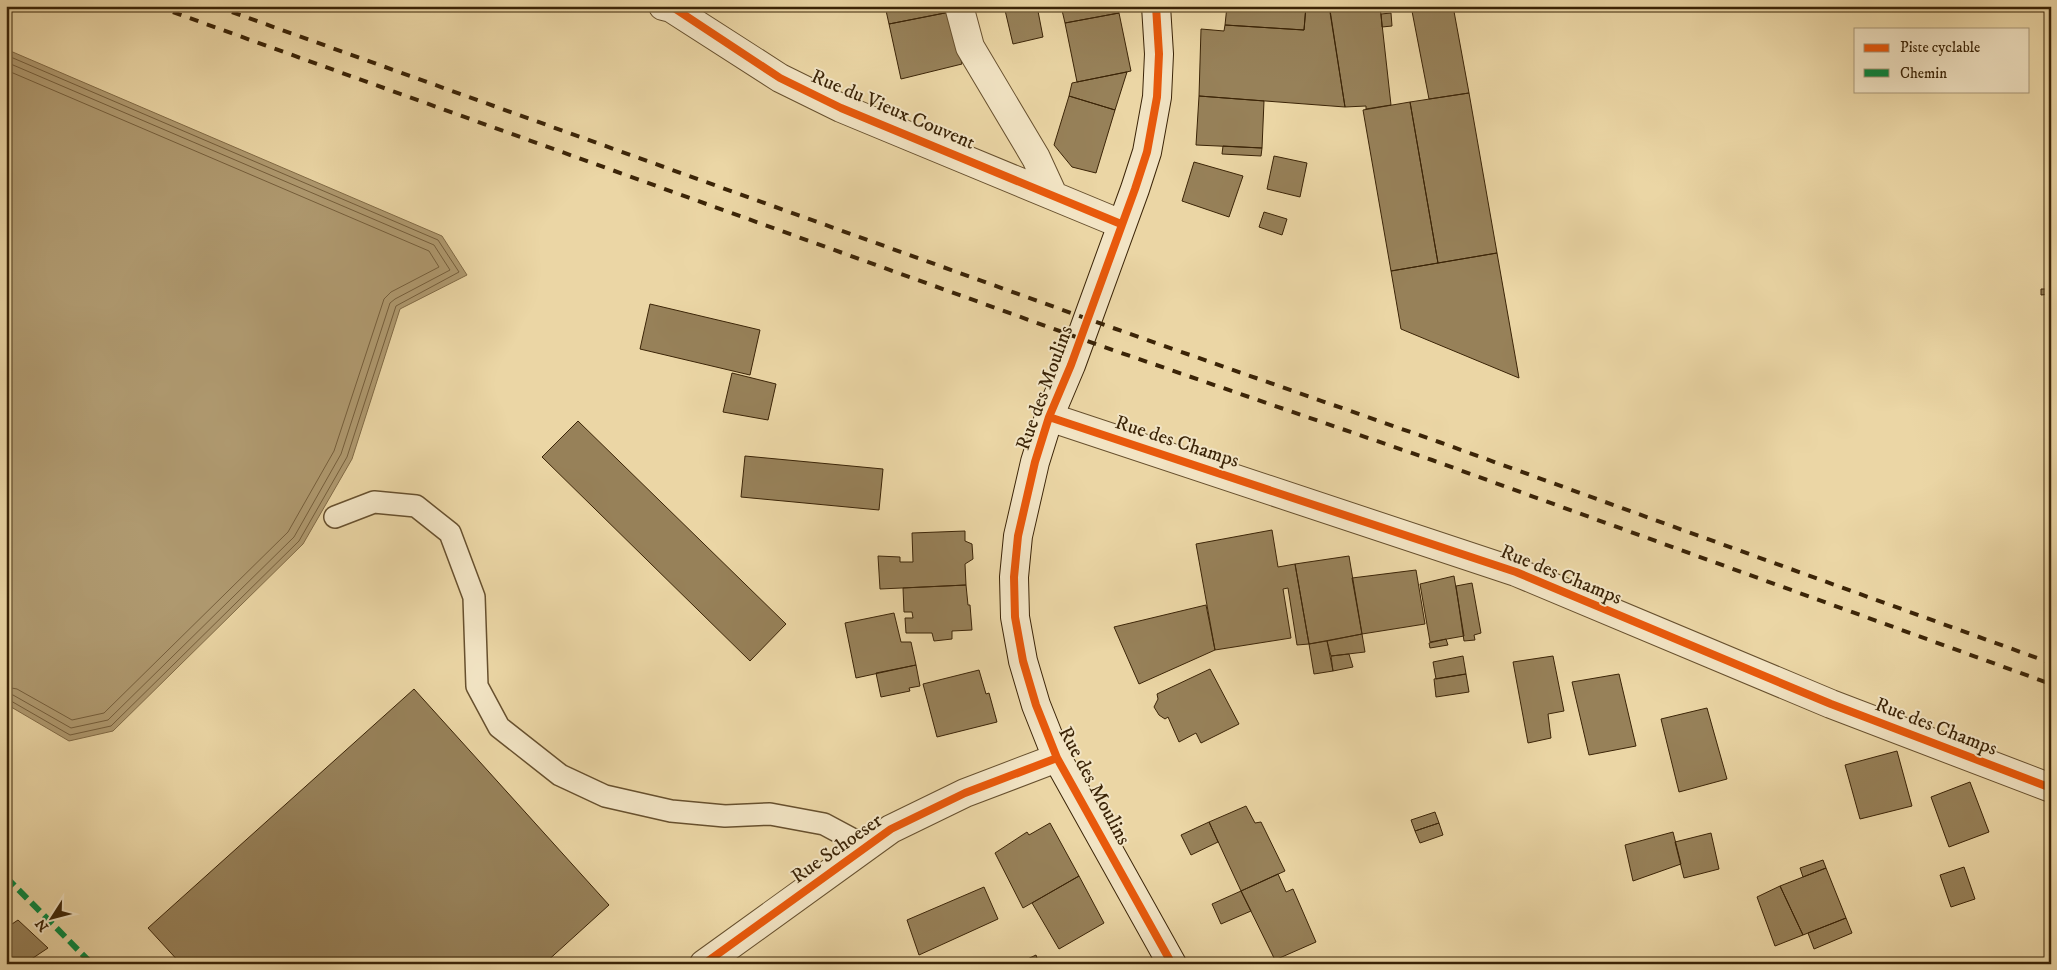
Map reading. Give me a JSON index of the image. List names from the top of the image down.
{
  "streets": {
    "street": [
      "Rue du Vieux Couvent",
      "Rue des Moulins",
      "Rue des Champs",
      "Rue Schoeser"
    ]
  },
  "crossings": [
    ["Rue du Vieux Couvent", "Rue des Moulins"],
    ["Rue des Moulins", "Rue des Champs"],
    ["Rue des Moulins", "Rue Schoeser"]
  ],
  "legend": ["Piste cyclable", "Chemin"],
  "north": "bottom left"
}
